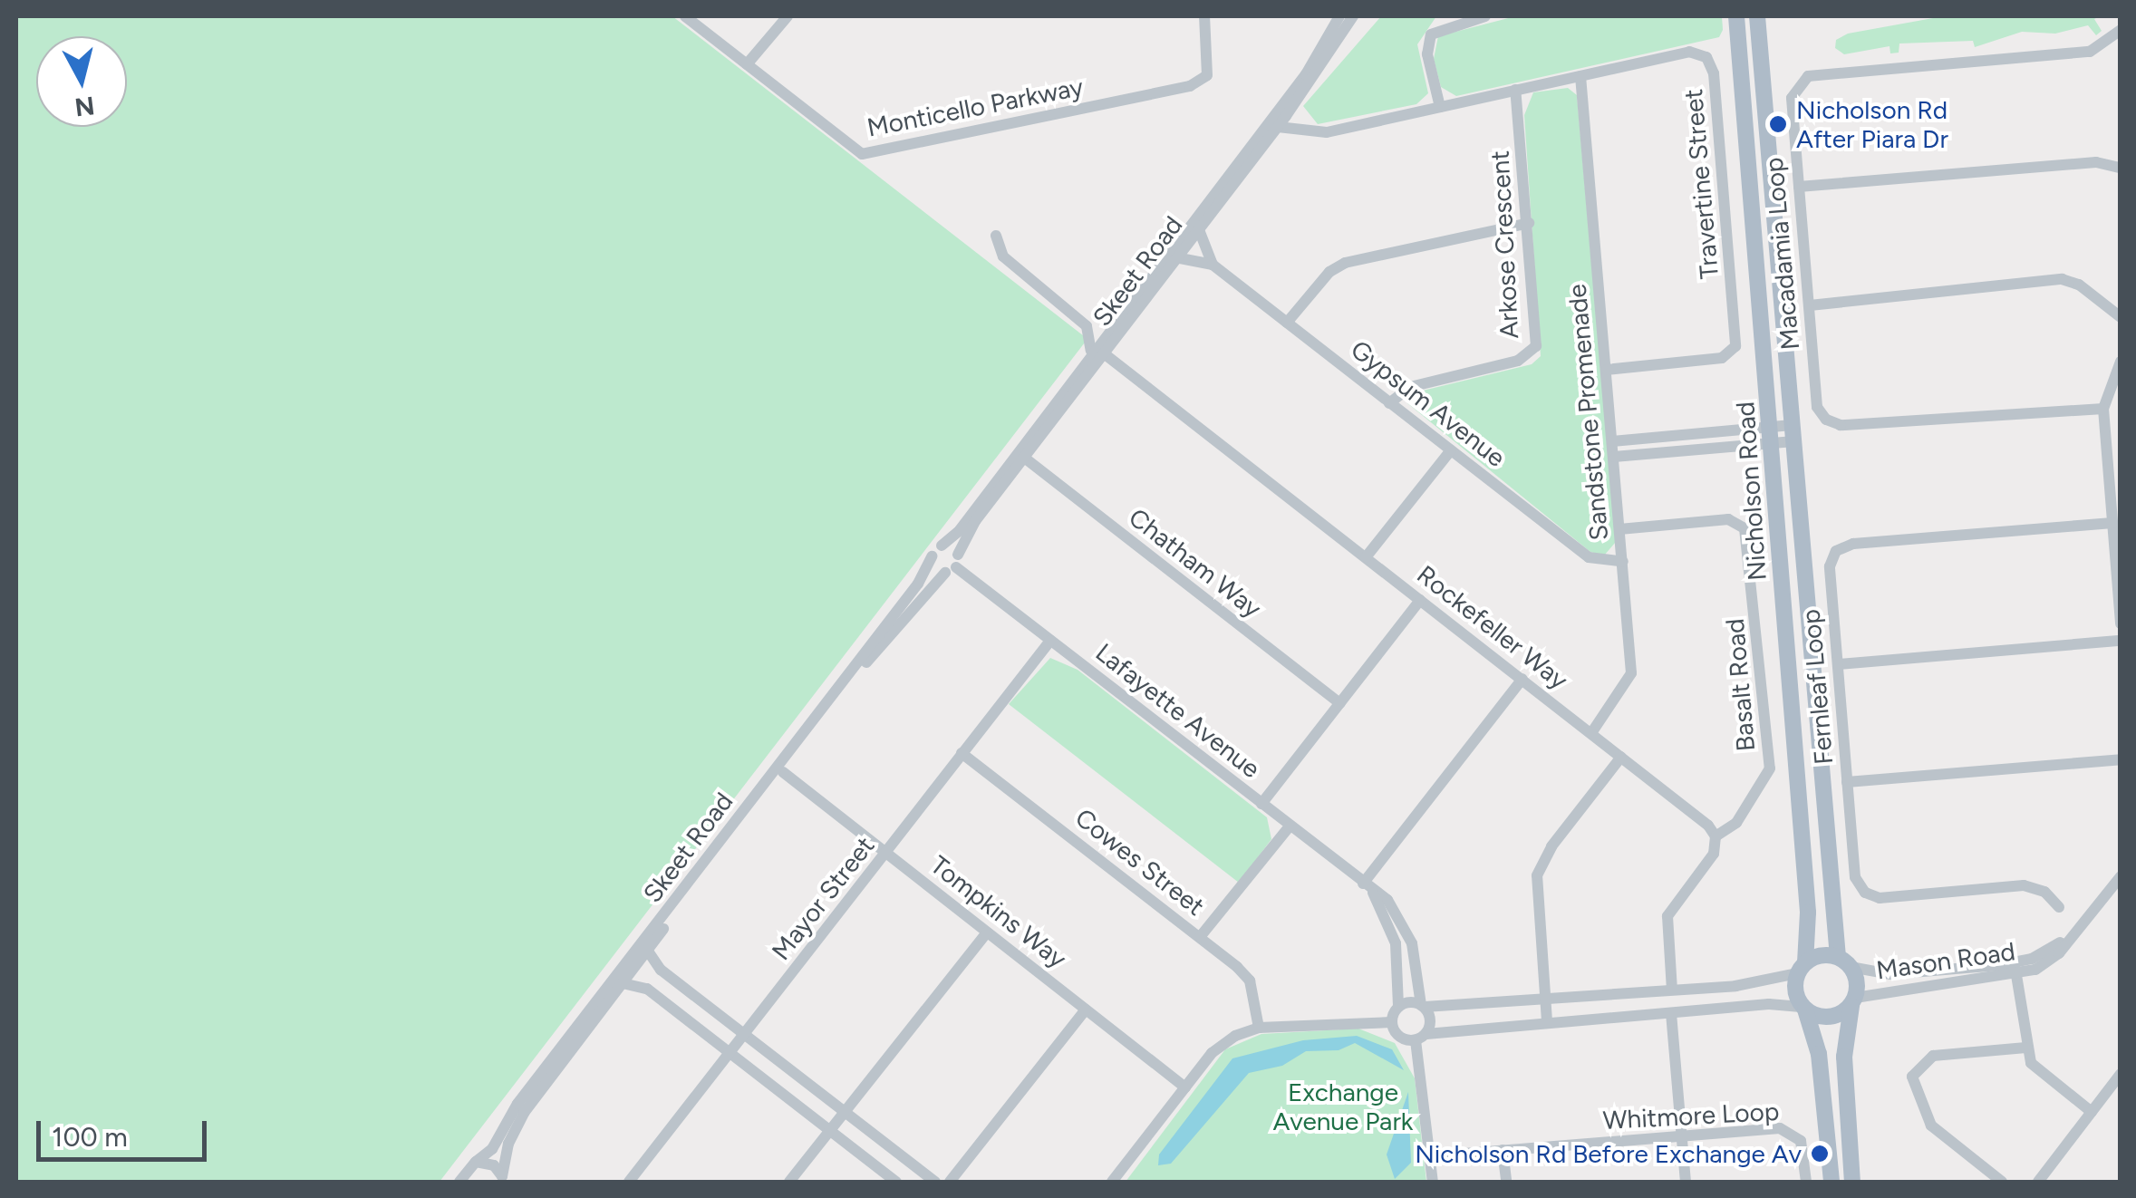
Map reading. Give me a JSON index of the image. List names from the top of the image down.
{
  "streets": {
    "main road": ["Nicholson Road"],
    "street": [
      "Monticello Parkway",
      "Travertine Street",
      "Arkose Crescent",
      "Macadamia Loop",
      "Skeet Road",
      "Gypsum Avenue",
      "Sandstone Promenade",
      "Chatham Way",
      "Rockefeller Way",
      "Basalt Road",
      "Fernleaf Loop",
      "Lafayette Avenue",
      "Cowes Street",
      "Mayor Street",
      "Tompkins Way",
      "Mason Road",
      "Whitmore Loop"
    ]
  },
  "crossings": [
    ["Travertine Street", "Arkose Crescent"],
    ["Travertine Street", "Skeet Road"],
    ["Travertine Street", "Sandstone Promenade"],
    ["Arkose Crescent", "Gypsum Avenue"],
    ["Skeet Road", "Gypsum Avenue"],
    ["Skeet Road", "Chatham Way"],
    ["Skeet Road", "Rockefeller Way"],
    ["Skeet Road", "Lafayette Avenue"],
    ["Skeet Road", "Tompkins Way"],
    ["Gypsum Avenue", "Sandstone Promenade"],
    ["Sandstone Promenade", "Rockefeller Way"],
    ["Sandstone Promenade", "Basalt Road"],
    ["Nicholson Road", "Mason Road"],
    ["Rockefeller Way", "Basalt Road"],
    ["Lafayette Avenue", "Mayor Street"],
    ["Cowes Street", "Mayor Street"],
    ["Mayor Street", "Tompkins Way"]
  ],
  "parks": ["Exchange Avenue Park"],
  "places": ["Nicholson Rd After Piara Dr", "Nicholson Rd Before Exchange Av"],
  "scale_bar": "100 m",
  "north": "bottom"
}
